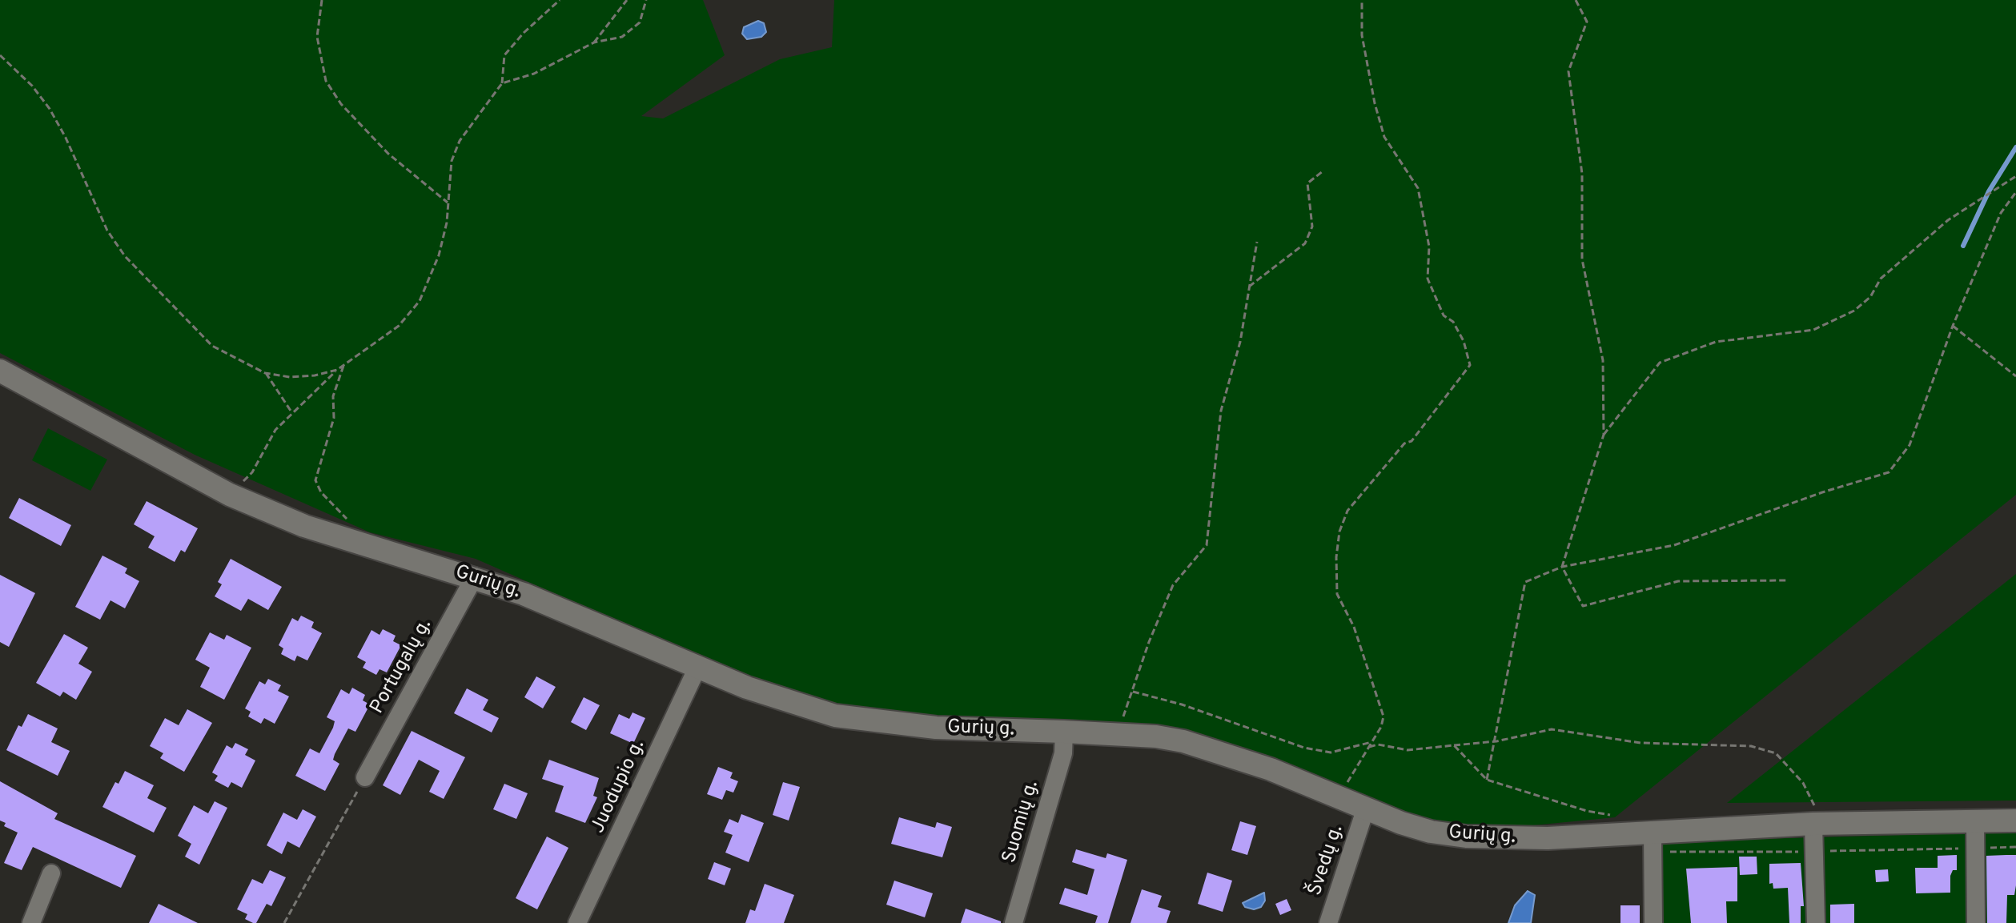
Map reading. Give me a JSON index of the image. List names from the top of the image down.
{
  "streets": {
    "street": [
      "Gurių g.",
      "Portugalų g.",
      "Juodupio g.",
      "Suomių g.",
      "Švedų g."
    ]
  },
  "crossings": [
    ["Gurių g.", "Portugalų g."],
    ["Gurių g.", "Juodupio g."],
    ["Gurių g.", "Suomių g."],
    ["Gurių g.", "Švedų g."]
  ]
}
